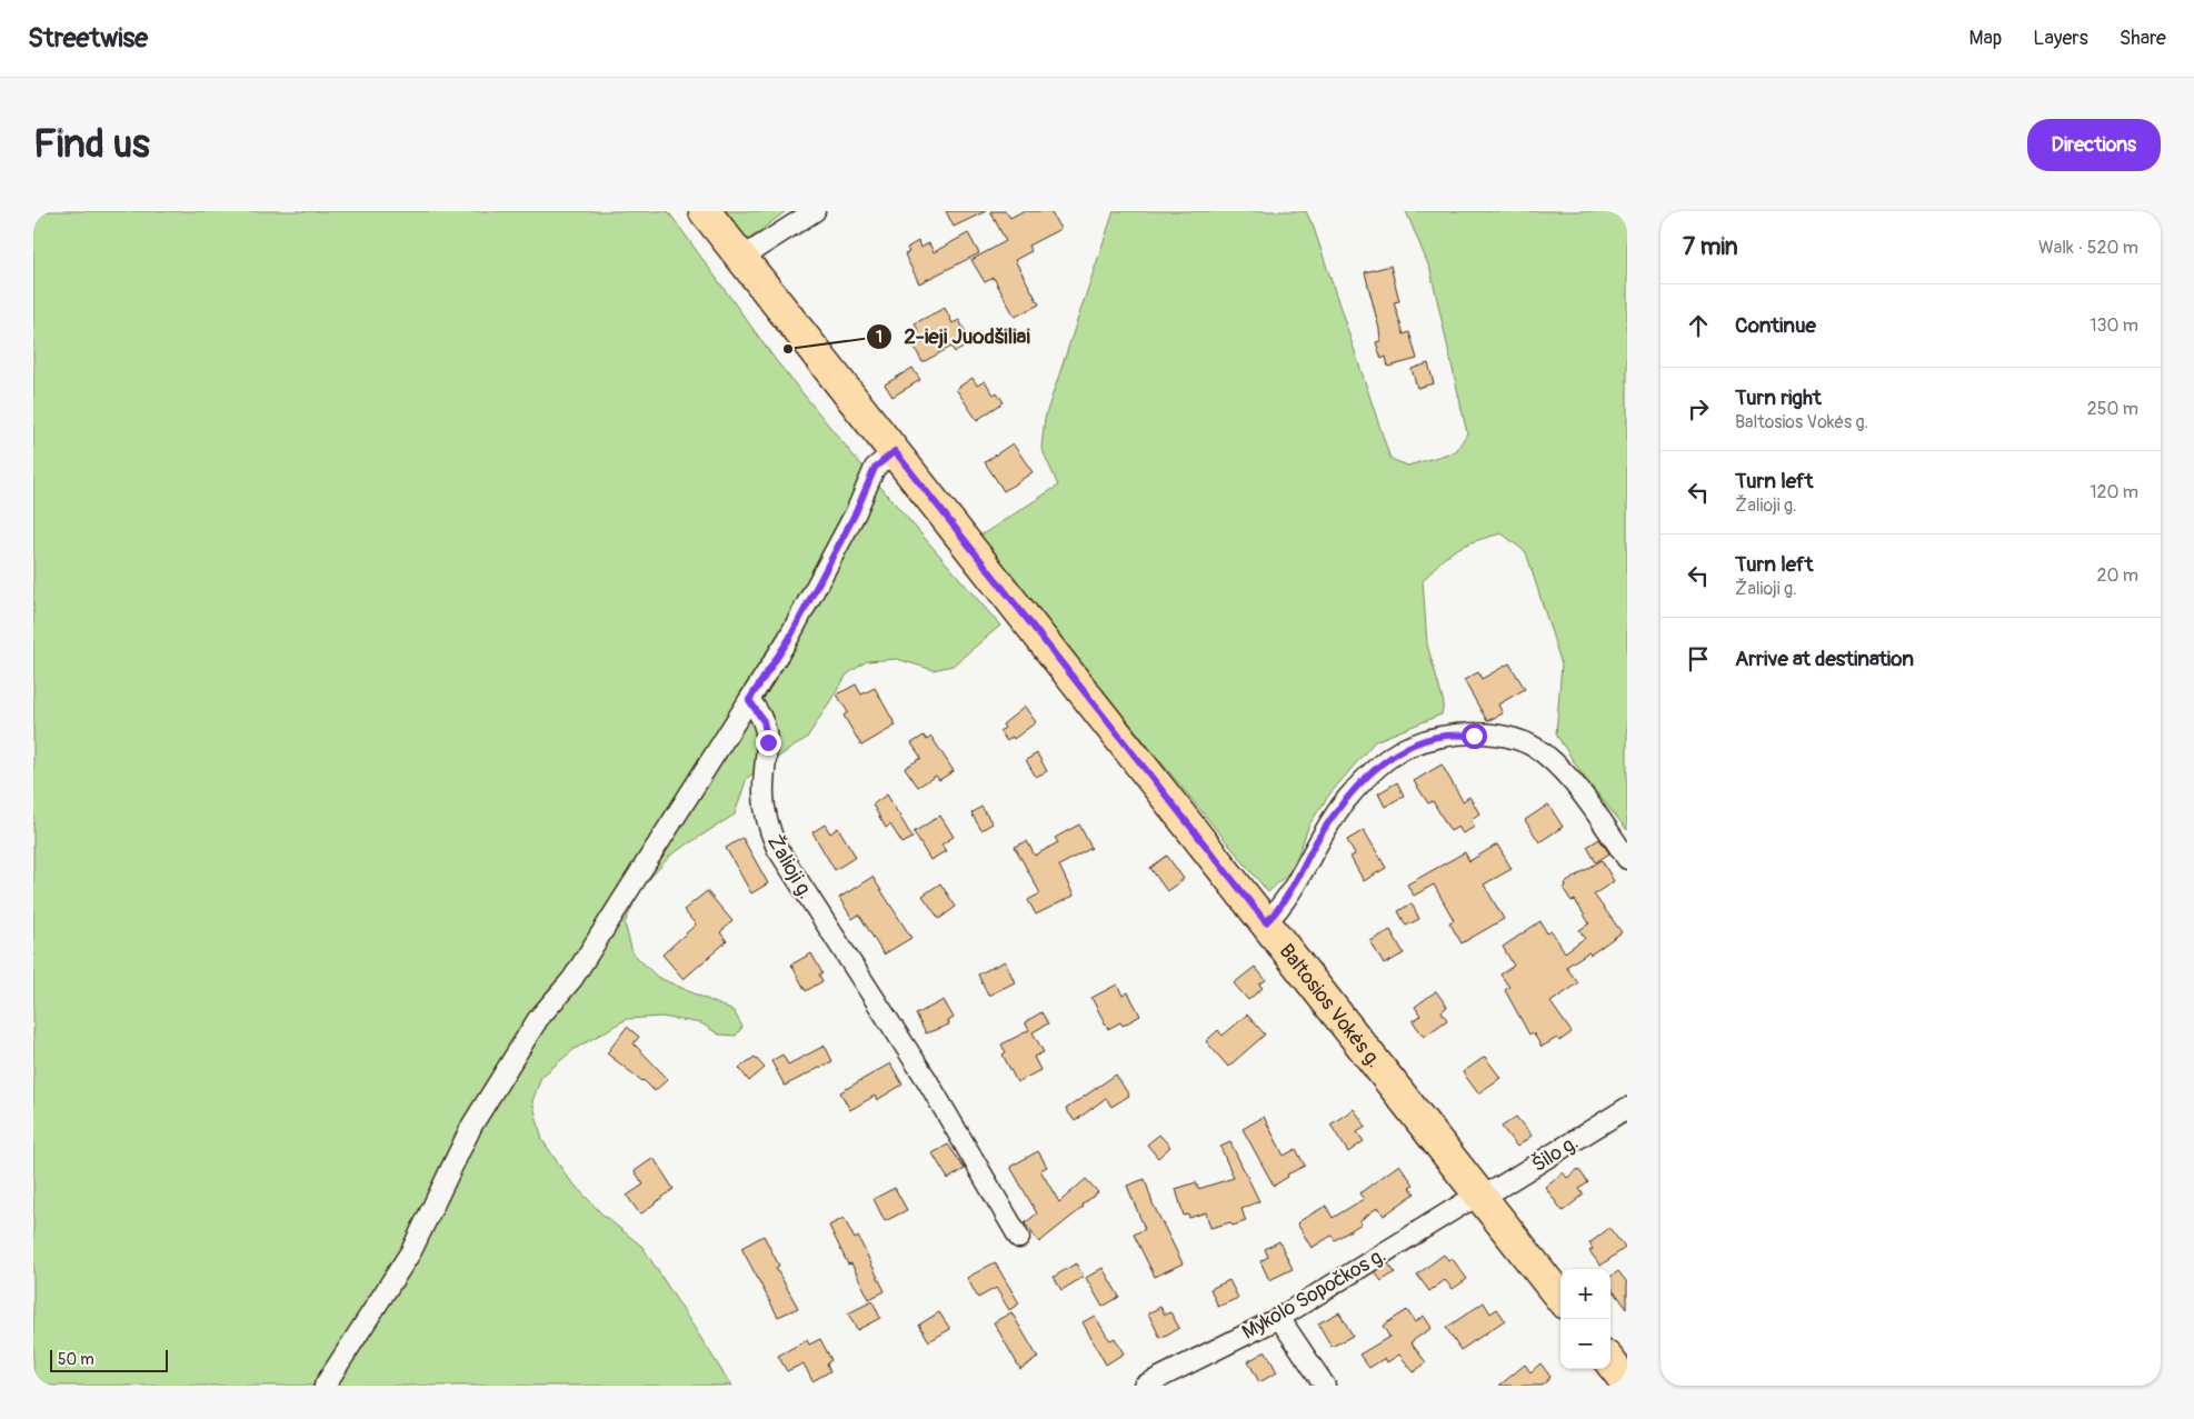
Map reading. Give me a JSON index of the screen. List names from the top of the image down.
{
  "streets": {
    "main road": ["Baltosios Vokės g."],
    "street": ["Žalioji g.", "Šilo g.", "Mykolo Sopočkos g."]
  },
  "crossings": [
    ["Baltosios Vokės g.", "Šilo g."],
    ["Baltosios Vokės g.", "Mykolo Sopočkos g."],
    ["Šilo g.", "Mykolo Sopočkos g."]
  ],
  "places": ["2-ieji Juodšiliai"],
  "scale_bar": "50 m",
  "page": {
    "header": "Streetwise",
    "nav": ["Map", "Layers", "Share"],
    "buttons": "Directions",
    "title": "Find us",
    "heading": ["7 min", "Walk · 520 m"],
    "list": [
      ["Continue", "130 m"],
      ["Turn right", "Baltosios Vokės g.", "250 m"],
      ["Turn left", "Žalioji g.", "120 m"],
      ["Turn left", "Žalioji g.", "20 m"],
      "Arrive at destination"
    ],
    "map_buttons": ["+", "−"],
    "scale": "50 m"
  }
}
